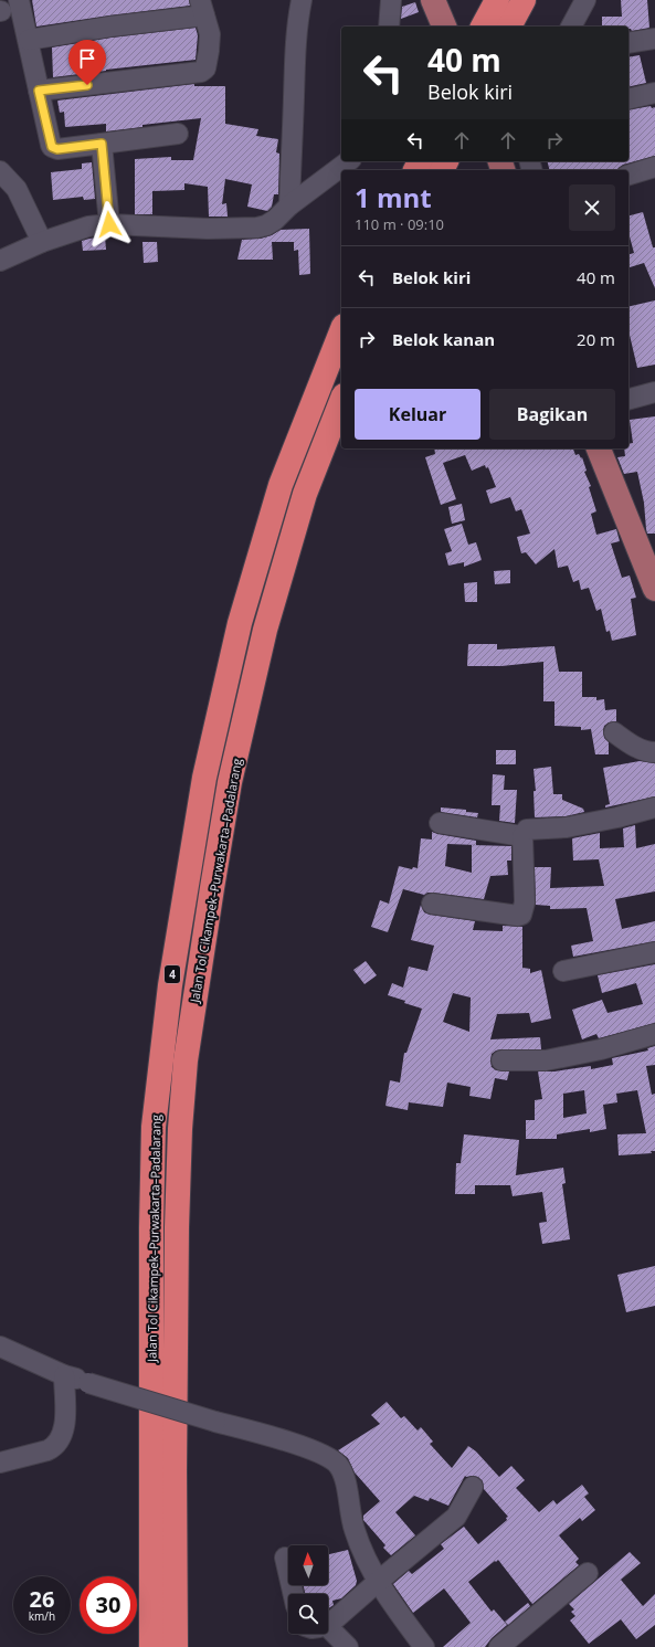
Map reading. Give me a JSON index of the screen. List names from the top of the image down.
{
  "streets": {
    "highway": ["Jalan Tol Cikampek–Purwakarta–Padalarang", "4"]
  },
  "north": "top",
  "page": {
    "turn": ["40 m", "Belok kiri"],
    "heading": ["1 mnt", "110 m · 09:10"],
    "list": [
      {
        "name": "Belok kiri",
        "value": "40 m"
      },
      {
        "name": "Belok kanan",
        "value": "20 m"
      }
    ],
    "buttons": ["Keluar", "Bagikan"],
    "speed": "26 km/h",
    "limit": "30"
  }
}
